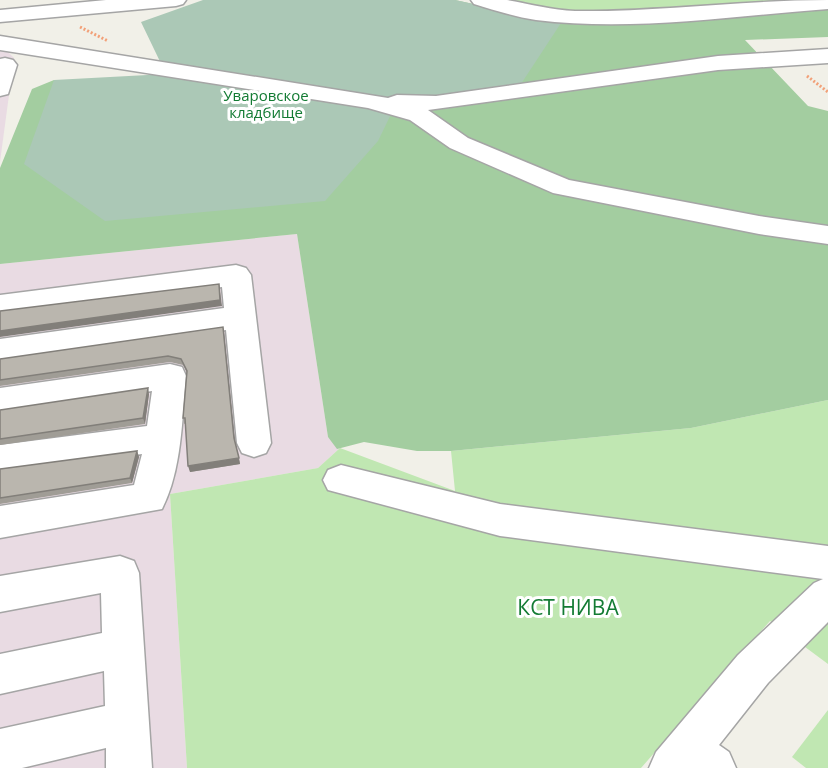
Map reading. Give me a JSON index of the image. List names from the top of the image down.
{
  "parks": ["Уваровское кладбище", "КСТ НИВА"]
}
